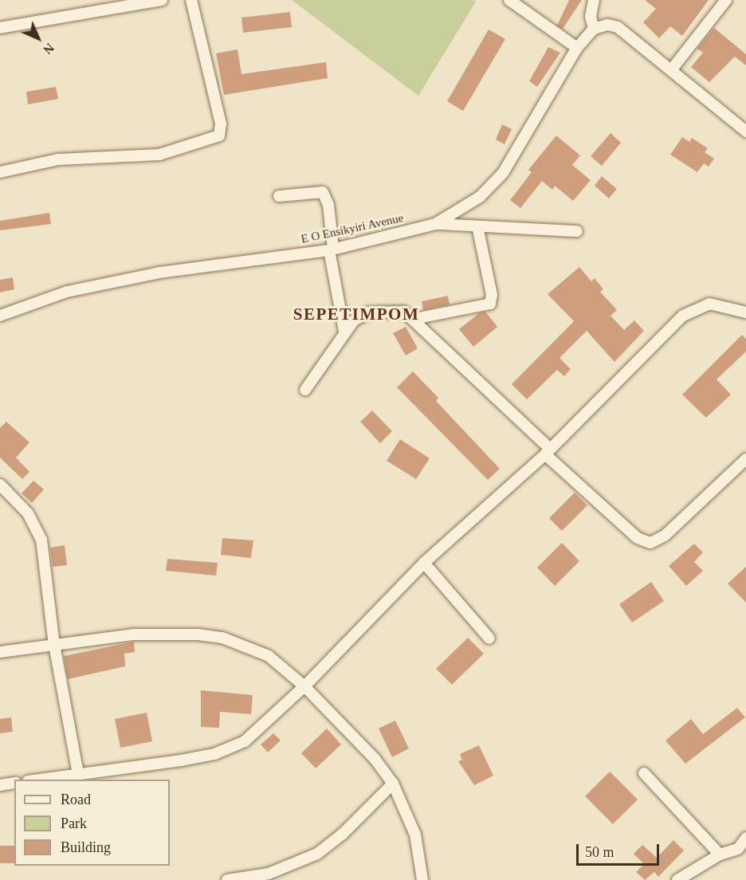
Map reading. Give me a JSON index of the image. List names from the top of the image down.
{
  "streets": {
    "street": ["E O Ensikyiri Avenue"]
  },
  "districts": ["SEPETIMPOM"],
  "legend": ["Road", "Park", "Building"],
  "scale_bar": "50 m",
  "north": "bottom right"
}
